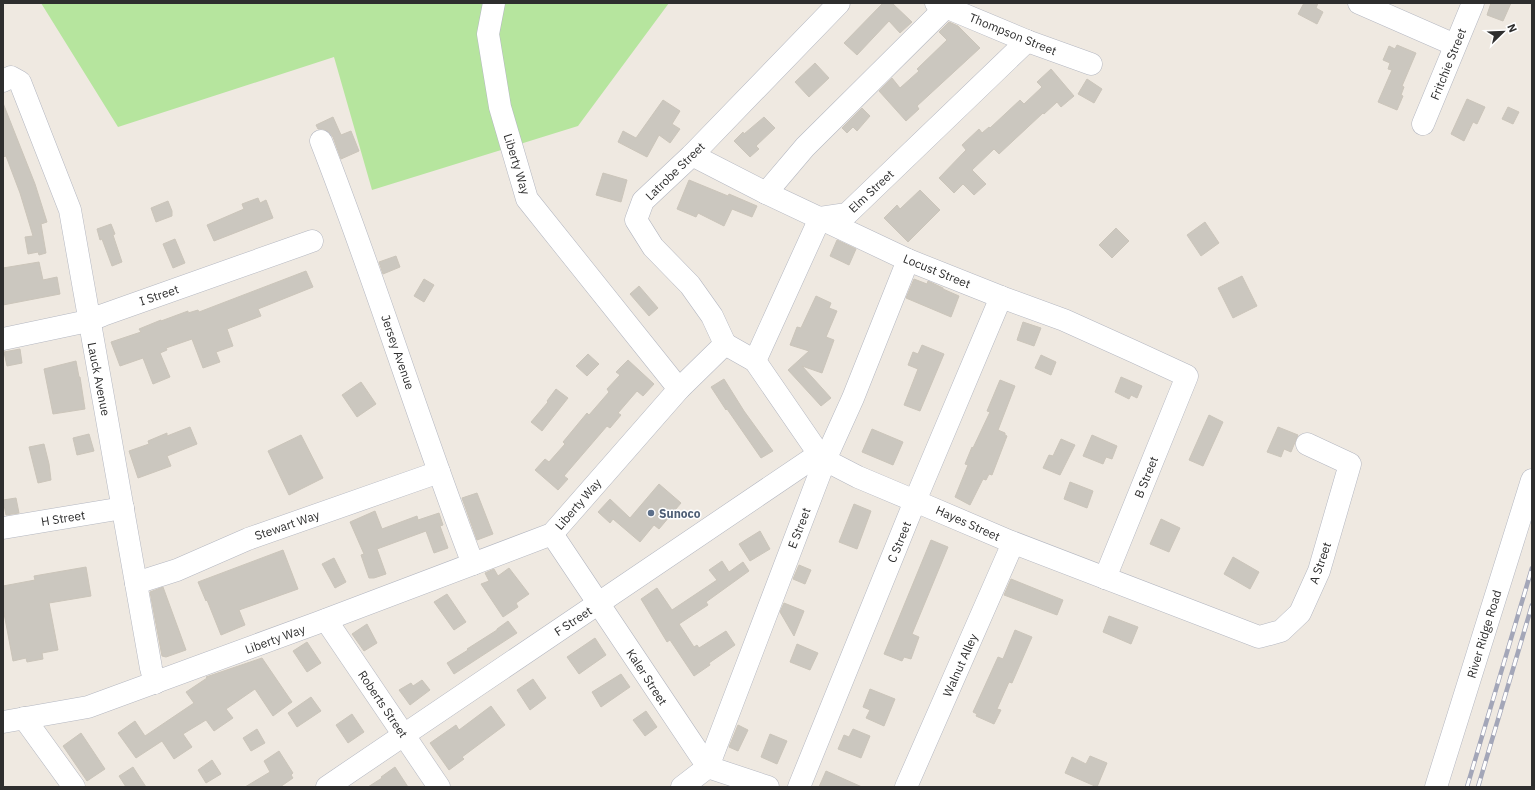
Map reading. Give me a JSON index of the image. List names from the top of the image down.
{
  "streets": {
    "street": [
      "Thompson Street",
      "Fritchie Street",
      "Liberty Way",
      "Latrobe Street",
      "Elm Street",
      "Locust Street",
      "I Street",
      "Jersey Avenue",
      "Lauck Avenue",
      "B Street",
      "H Street",
      "Hayes Street",
      "Stewart Way",
      "E Street",
      "C Street",
      "A Street",
      "F Street",
      "River Ridge Road",
      "Walnut Alley",
      "Kaler Street",
      "Roberts Street"
    ]
  },
  "crossings": [
    ["Thompson Street", "Elm Street"],
    ["Liberty Way", "Jersey Avenue"],
    ["Liberty Way", "Lauck Avenue"],
    ["Liberty Way", "Kaler Street"],
    ["Liberty Way", "Roberts Street"],
    ["Latrobe Street", "Locust Street"],
    ["Latrobe Street", "Hayes Street"],
    ["Elm Street", "Locust Street"],
    ["Locust Street", "B Street"],
    ["Locust Street", "E Street"],
    ["Locust Street", "C Street"],
    ["I Street", "Lauck Avenue"],
    ["Jersey Avenue", "Stewart Way"],
    ["Lauck Avenue", "H Street"],
    ["Lauck Avenue", "Stewart Way"],
    ["B Street", "Hayes Street"],
    ["Hayes Street", "E Street"],
    ["Hayes Street", "C Street"],
    ["Hayes Street", "A Street"],
    ["Hayes Street", "F Street"],
    ["Hayes Street", "Walnut Alley"],
    ["E Street", "F Street"],
    ["E Street", "Kaler Street"],
    ["F Street", "Kaler Street"],
    ["F Street", "Roberts Street"]
  ],
  "places": ["Sunoco"],
  "north": "top right"
}
